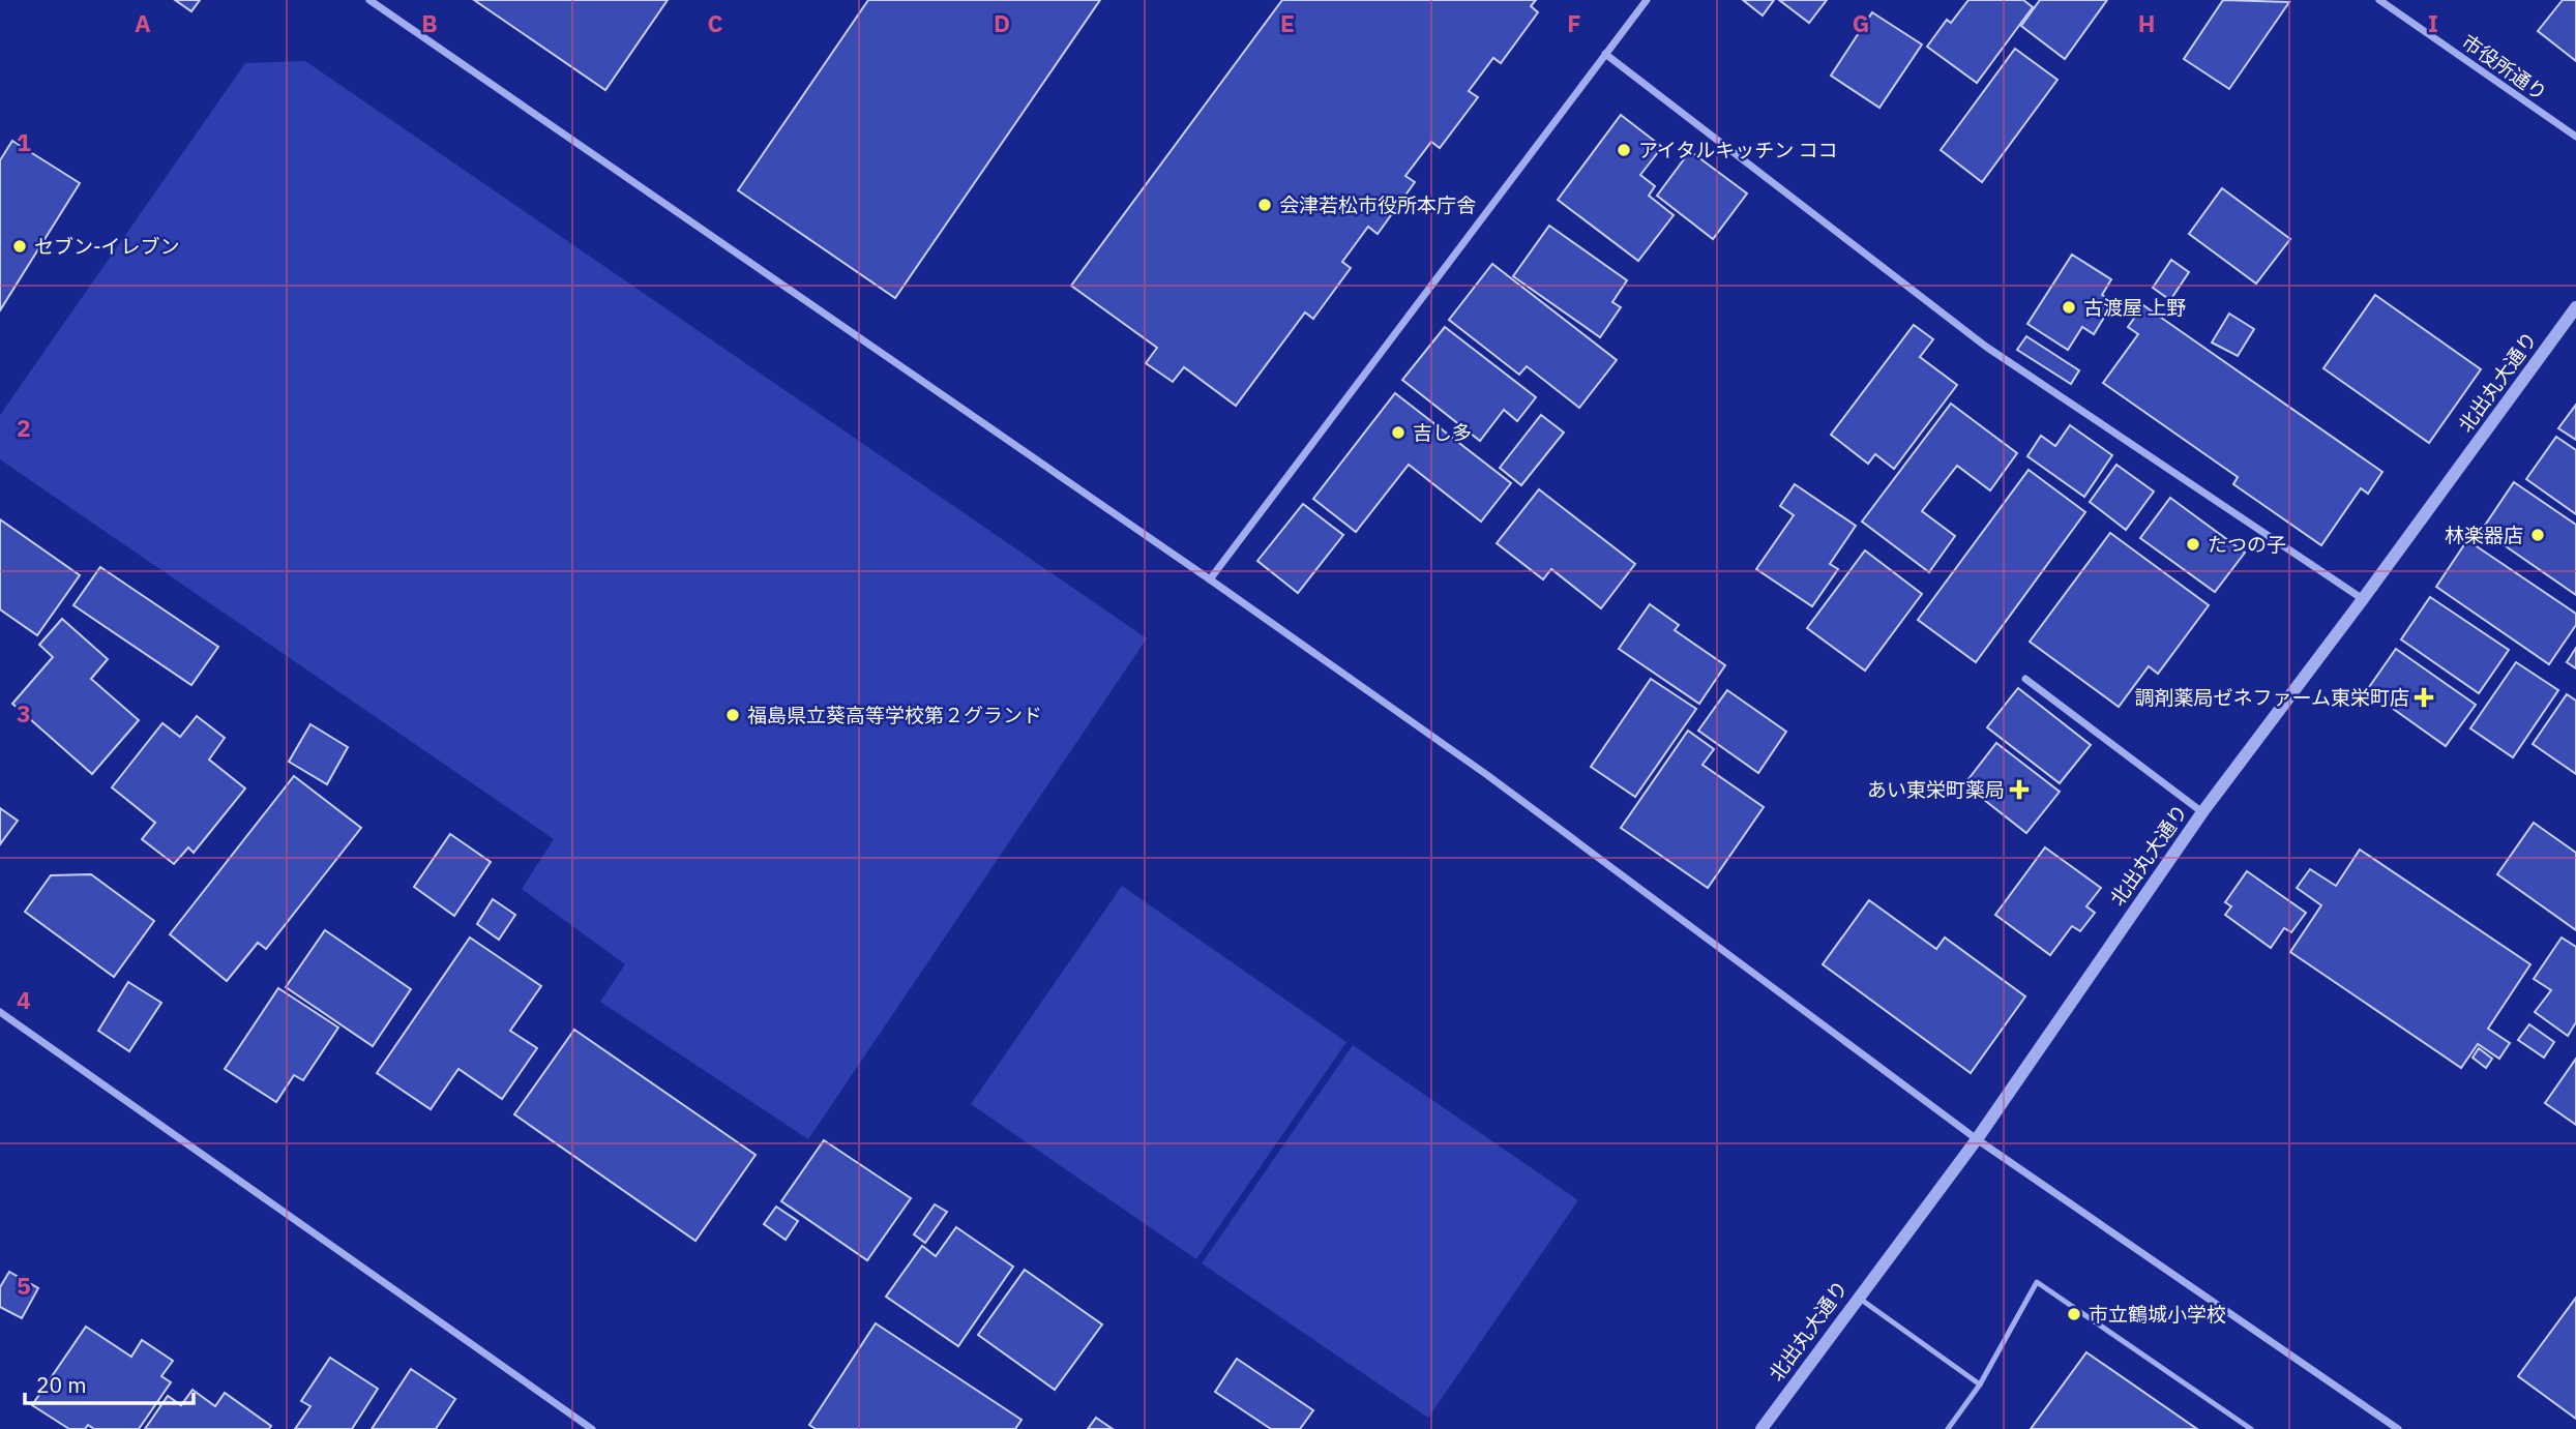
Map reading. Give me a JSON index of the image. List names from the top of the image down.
{
  "streets": {
    "street": ["市役所通り", "北出丸大通り"]
  },
  "places": {
    "other": [
      "アイタルキッチン ココ",
      "会津若松市役所本庁舎",
      "セブン-イレブン",
      "古渡屋 上野",
      "吉し多",
      "林楽器店",
      "たつの子",
      "福島県立葵高等学校第２グランド",
      "市立鶴城小学校"
    ],
    "health": ["調剤薬局ゼネファーム東栄町店", "あい東栄町薬局"]
  },
  "scale_bar": "20 m",
  "grid": {
    "columns": [
      "A",
      "B",
      "C",
      "D",
      "E",
      "F",
      "G",
      "H",
      "I"
    ],
    "rows": [
      "1",
      "2",
      "3",
      "4",
      "5"
    ]
  }
}
